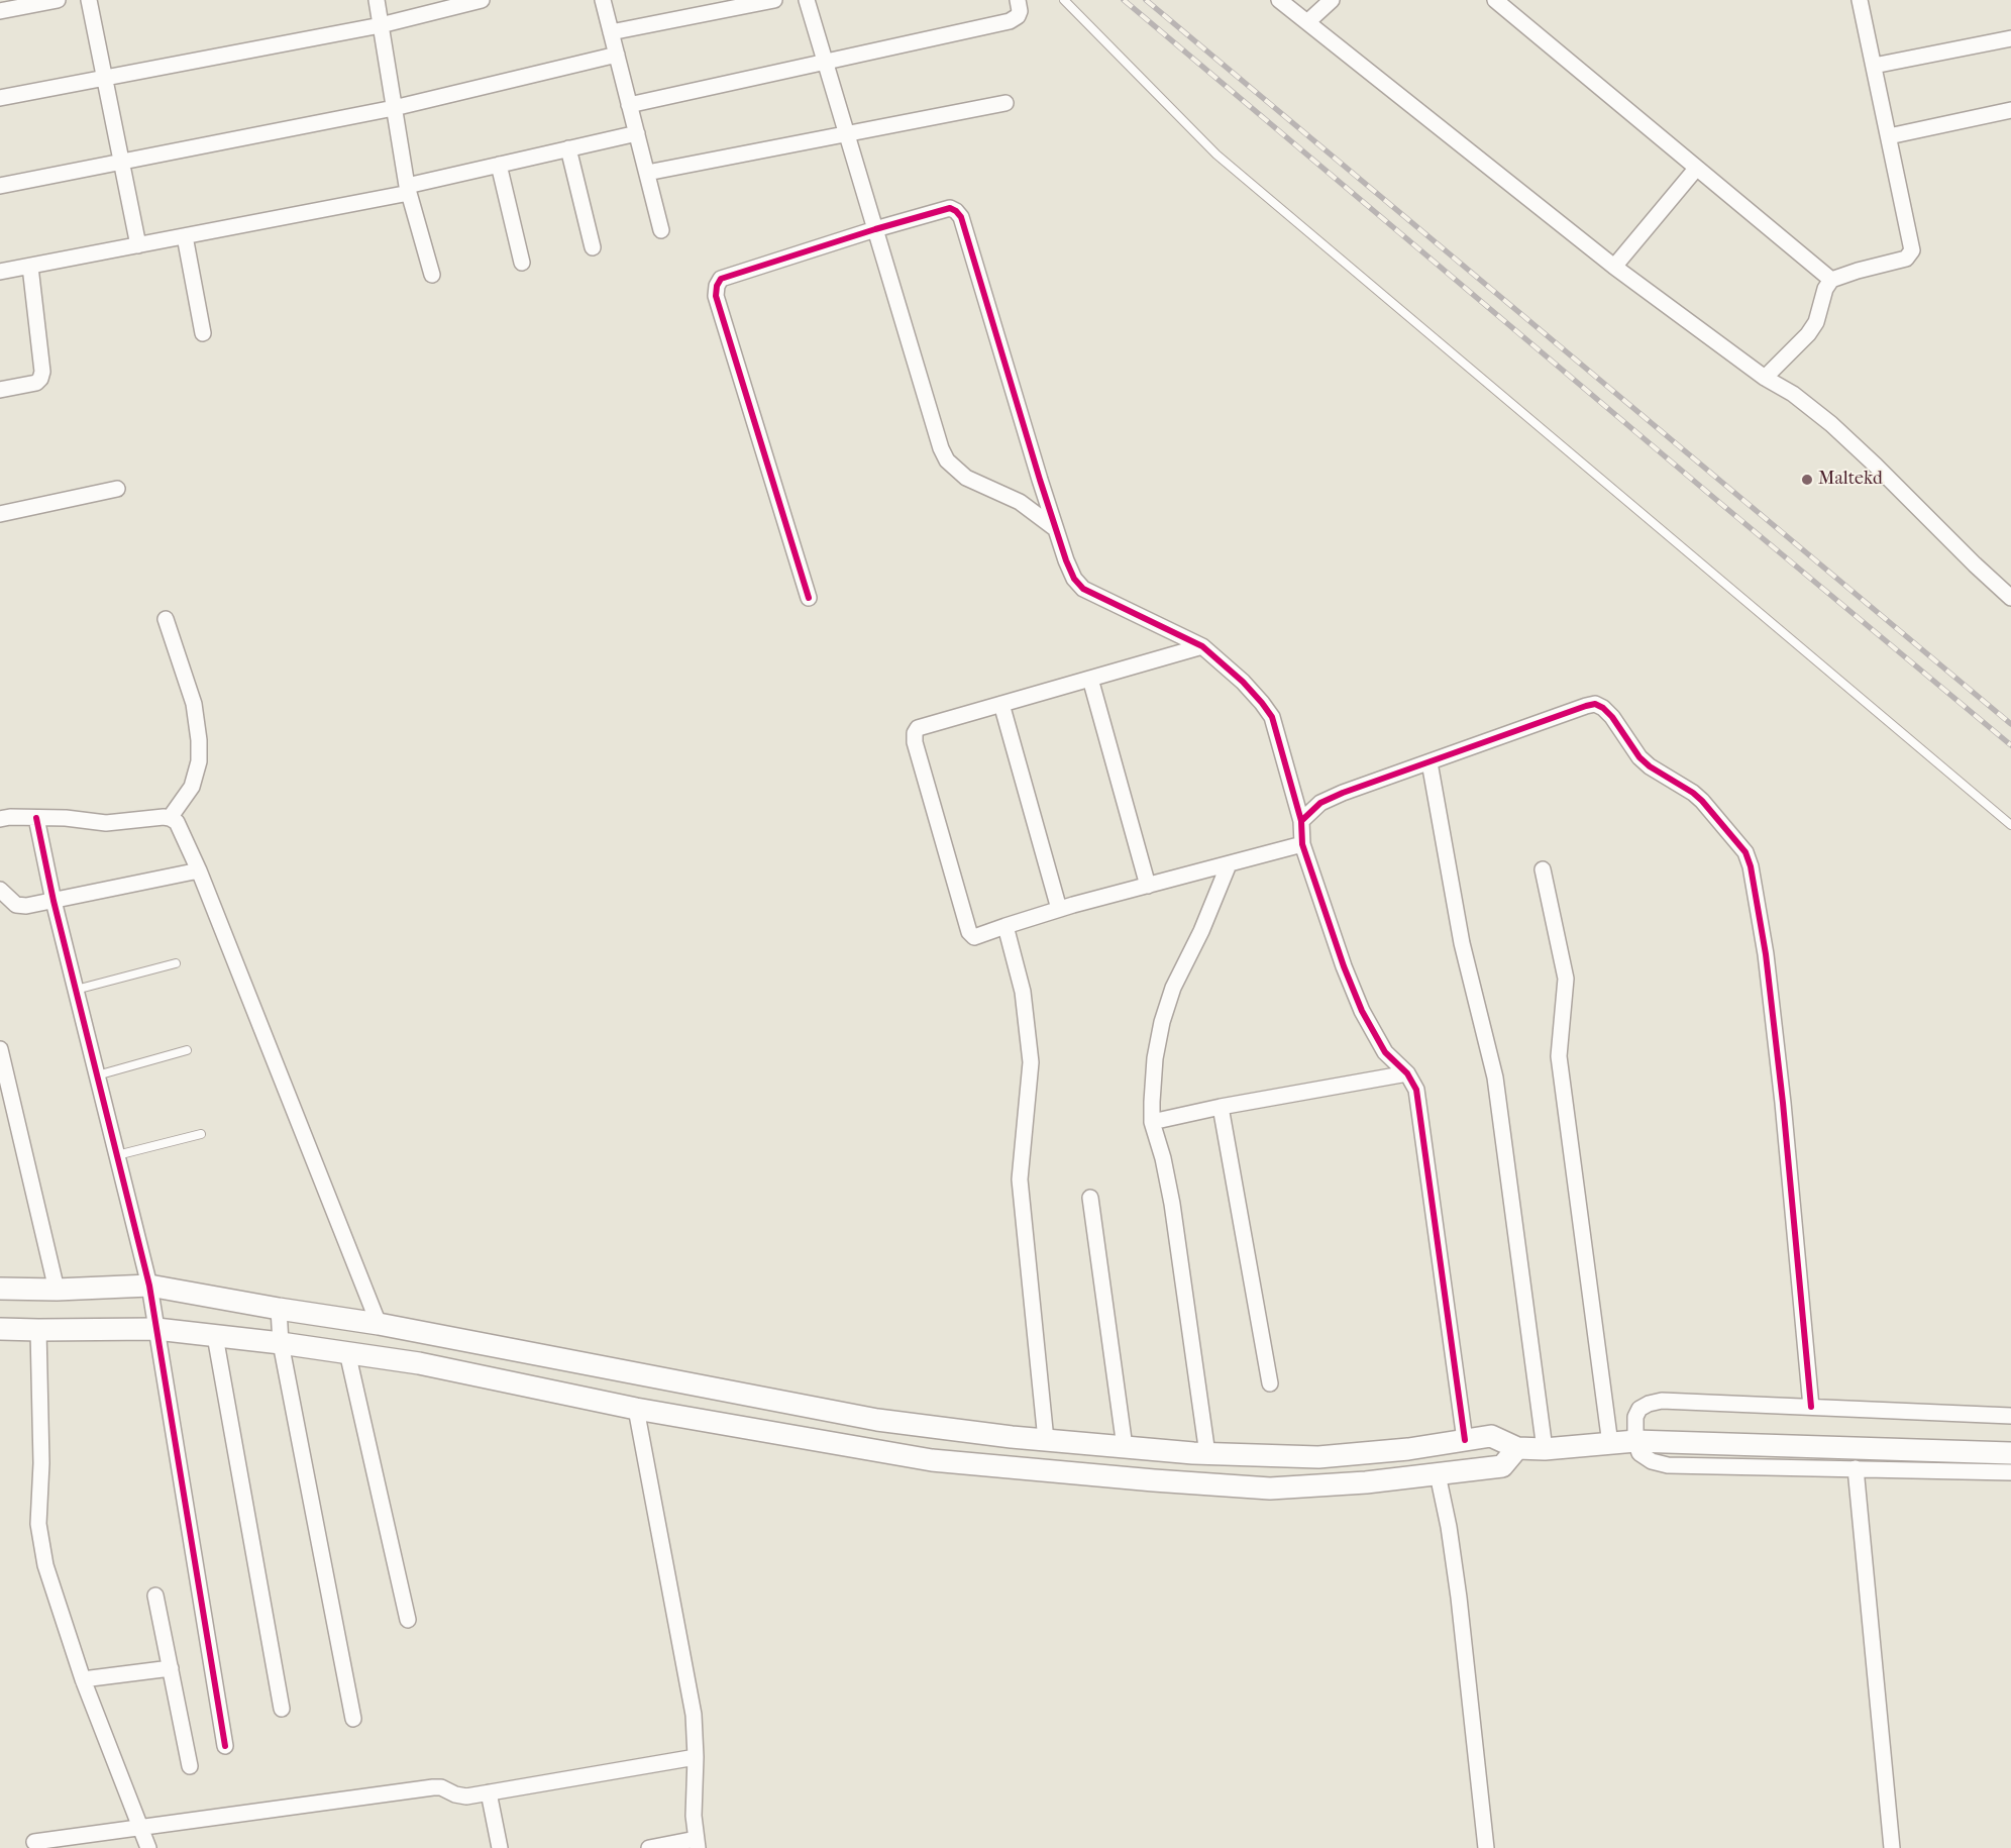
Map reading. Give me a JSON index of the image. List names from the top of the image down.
{
  "places": ["Maltekd"]
}
